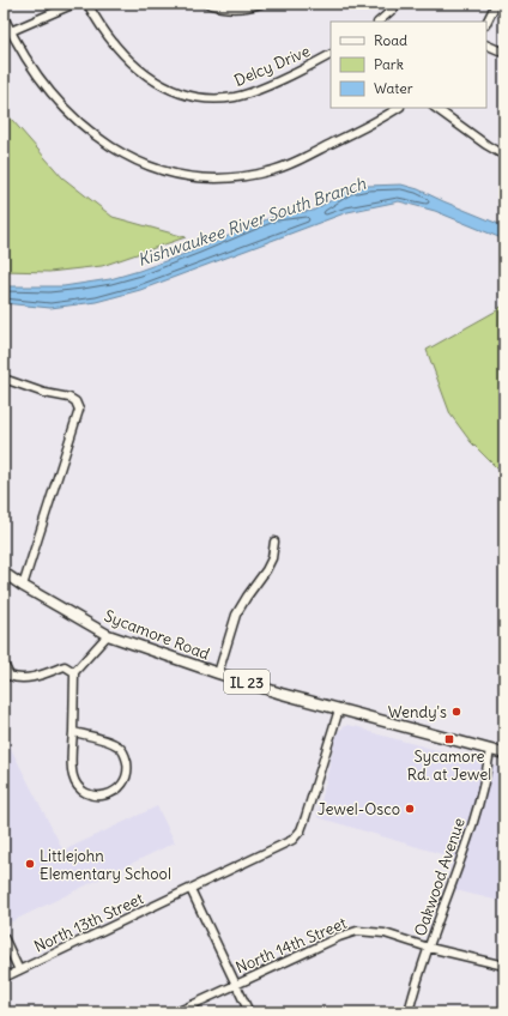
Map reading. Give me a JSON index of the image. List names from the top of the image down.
{
  "streets": {
    "main road": ["Sycamore Road", "IL 23"],
    "street": [
      "Delcy Drive",
      "Oakwood Avenue",
      "North 13th Street",
      "North 14th Street"
    ]
  },
  "crossings": [
    ["Sycamore Road", "Oakwood Avenue"],
    ["Sycamore Road", "North 13th Street"],
    ["Oakwood Avenue", "North 14th Street"]
  ],
  "water": ["Kishwaukee River South Branch"],
  "places": {
    "other": ["Wendy's", "Jewel-Osco", "Littlejohn Elementary School"],
    "transit": ["Sycamore Rd. at Jewel"]
  },
  "legend": ["Road", "Park", "Water"]
}
